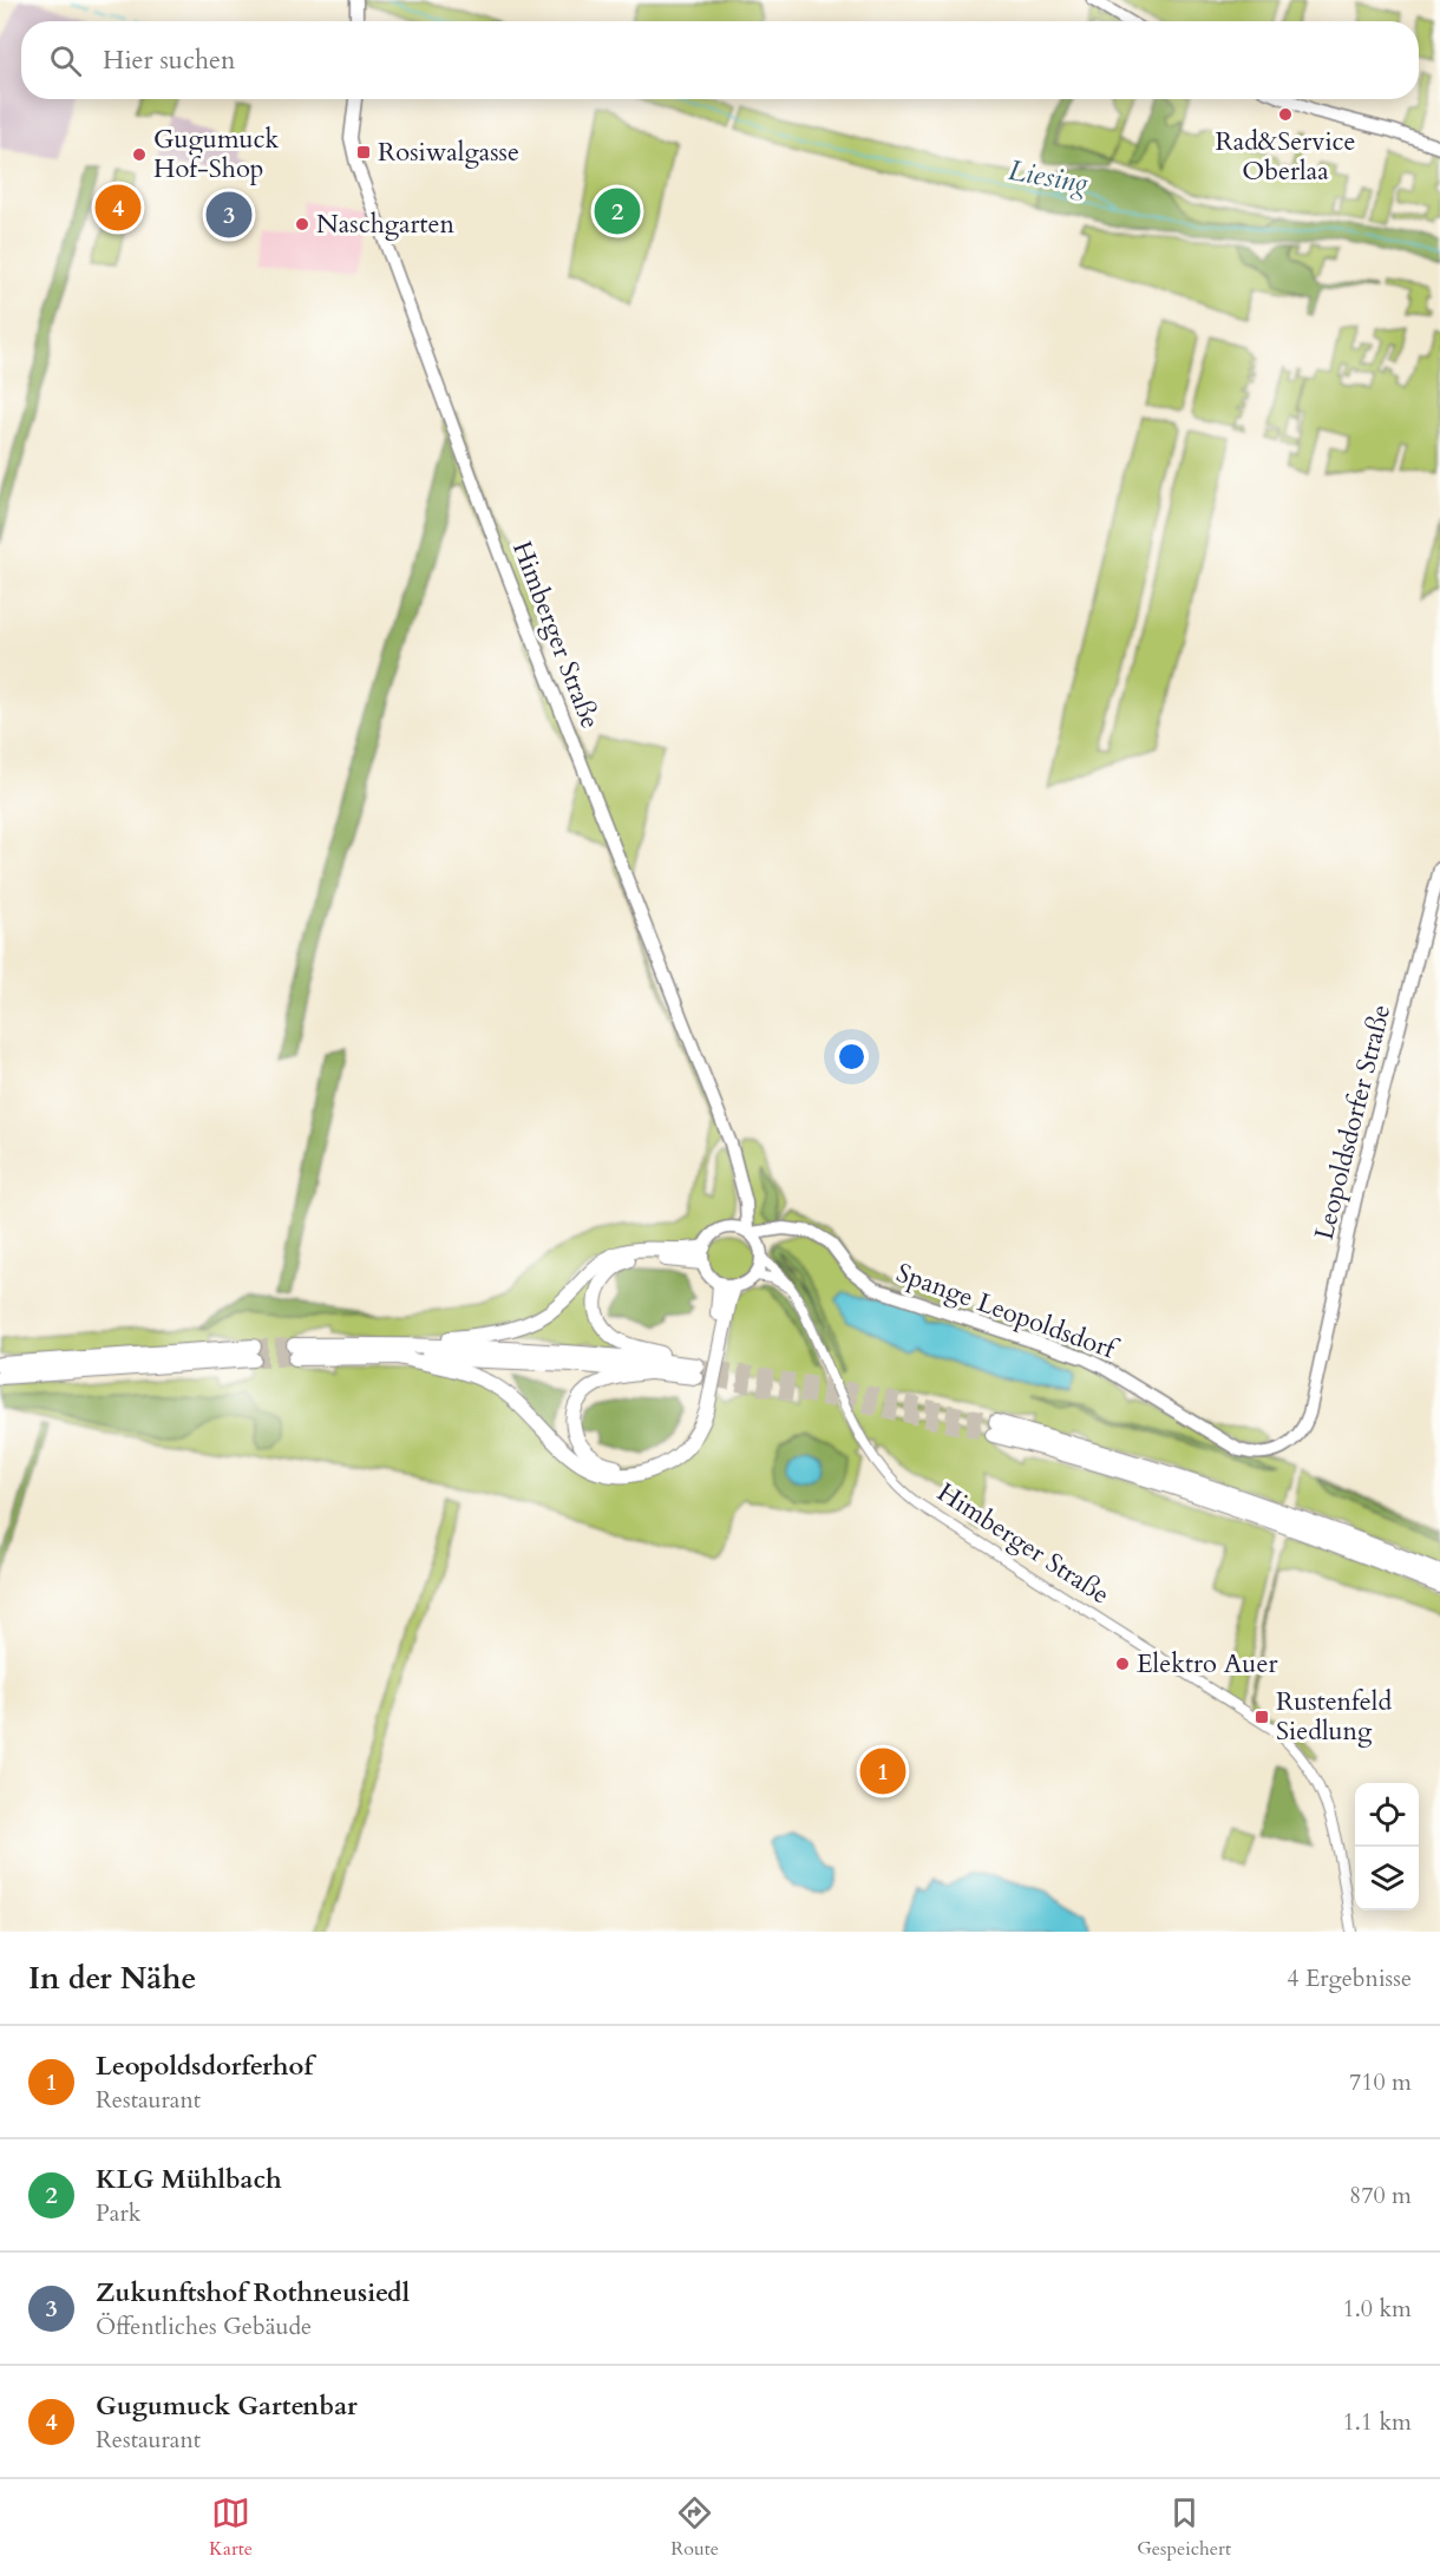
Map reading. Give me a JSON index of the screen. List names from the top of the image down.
{
  "streets": {
    "main road": ["Himberger Straße", "Leopoldsdorfer Straße", "Spange Leopoldsdorf"]
  },
  "crossings": [
    ["Himberger Straße", "Spange Leopoldsdorf"],
    ["Leopoldsdorfer Straße", "Spange Leopoldsdorf"]
  ],
  "water": ["Liesing"],
  "places": {
    "other": [
      "Rad&Service Oberlaa",
      "Gugumuck Hof-Shop",
      "Naschgarten",
      "Elektro Auer"
    ],
    "transit": ["Rosiwalgasse", "Rustenfeld Siedlung"]
  },
  "page": {
    "search": "Hier suchen",
    "pins": [
      "4",
      "2",
      "3",
      "1"
    ],
    "heading": ["In der Nähe", "4 Ergebnisse"],
    "list": [
      {
        "mark": "1",
        "name": "Leopoldsdorferhof",
        "note": "Restaurant",
        "value": "710 m"
      },
      {
        "mark": "2",
        "name": "KLG Mühlbach",
        "note": "Park",
        "value": "870 m"
      },
      {
        "mark": "3",
        "name": "Zukunftshof Rothneusiedl",
        "note": "Öffentliches Gebäude",
        "value": "1.0 km"
      },
      {
        "mark": "4",
        "name": "Gugumuck Gartenbar",
        "note": "Restaurant",
        "value": "1.1 km"
      }
    ],
    "nav": ["Karte", "Route", "Gespeichert"]
  }
}
